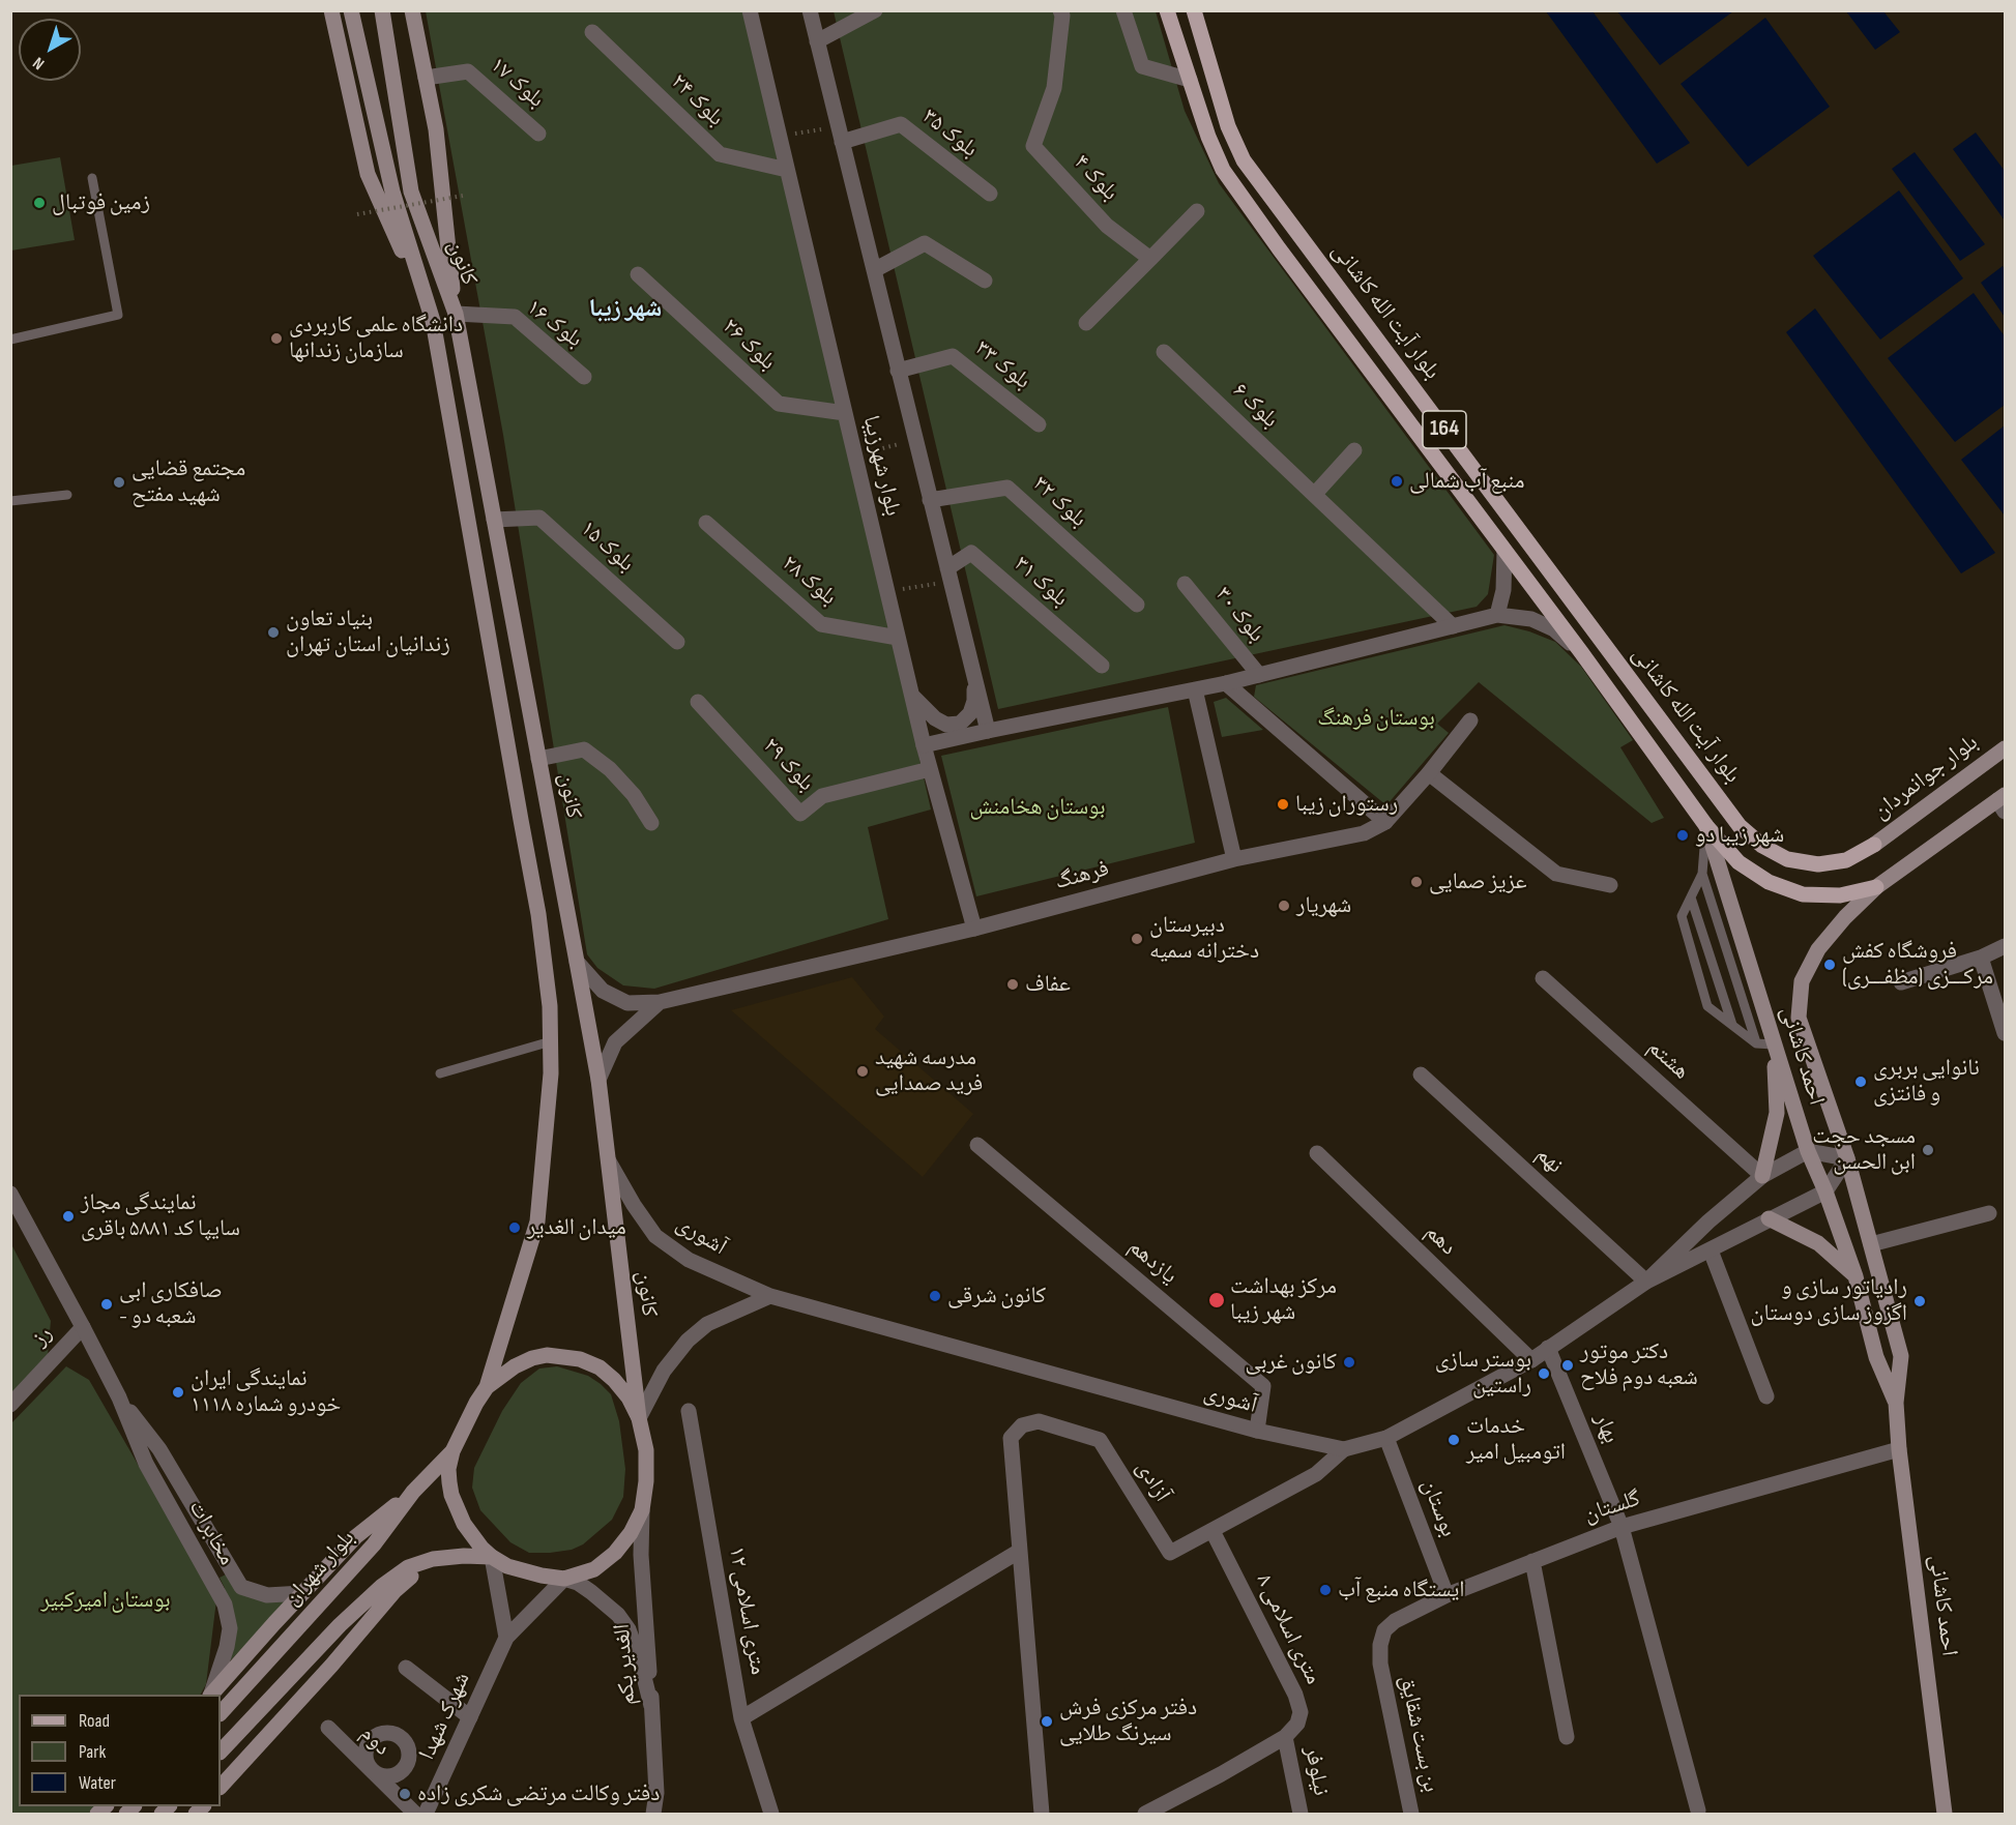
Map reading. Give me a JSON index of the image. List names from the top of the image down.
{
  "streets": {
    "main road": [
      "کانون",
      "بلوار آیت الله کاشانی",
      "164",
      "بلوار جوانمردان",
      "احمد کاشانی",
      "بلوار شهران"
    ],
    "street": [
      "بلوک ۱۷",
      "بلوک ۲۴",
      "بلوک ۳۵",
      "بلوک ۴",
      "بلوک ۱۶",
      "بلوک ۲۶",
      "بلوک ۳۳",
      "بلوک ۶",
      "بلوار شهرزیبا",
      "بلوک ۳۲",
      "بلوک ۱۵",
      "بلوک ۲۸",
      "بلوک ۳۱",
      "بلوک ۳۰",
      "بلوک ۲۹",
      "فرهنگ",
      "هشتم",
      "نهم",
      "آشوری",
      "دهم",
      "یازدهم",
      "رز",
      "بهار",
      "آزادی",
      "گلستان",
      "بوستان",
      "مخابرات",
      "۱۲ متری اسلامی",
      "۸ متری اسلامی",
      "الغدیر یکم",
      "شهرک شهدا",
      "بن بست شقایق",
      "دوم",
      "نیلوفر"
    ]
  },
  "crossings": [
    ["بلوک ۲۴", "بلوار شهرزیبا"],
    ["بلوک ۳۵", "بلوار شهرزیبا"],
    ["کانون", "بلوک ۱۶"],
    ["کانون", "بلوک ۱۵"],
    ["کانون", "فرهنگ"],
    ["کانون", "آشوری"],
    ["کانون", "بلوار شهران"],
    ["کانون", "الغدیر یکم"],
    ["بلوار آیت الله کاشانی", "بلوار جوانمردان"],
    ["بلوار آیت الله کاشانی", "احمد کاشانی"],
    ["بلوک ۲۶", "بلوار شهرزیبا"],
    ["بلوک ۳۳", "بلوار شهرزیبا"],
    ["بلوار شهرزیبا", "بلوک ۳۲"],
    ["بلوار شهرزیبا", "بلوک ۲۸"],
    ["بلوار شهرزیبا", "بلوک ۳۱"],
    ["بلوار شهرزیبا", "بلوک ۲۹"],
    ["بلوار شهرزیبا", "فرهنگ"],
    ["احمد کاشانی", "گلستان"],
    ["نهم", "آشوری"],
    ["آشوری", "دهم"],
    ["آشوری", "یازدهم"],
    ["آشوری", "بهار"],
    ["آشوری", "آزادی"],
    ["آشوری", "بوستان"],
    ["رز", "مخابرات"],
    ["بهار", "گلستان"],
    ["آزادی", "۸ متری اسلامی"],
    ["گلستان", "بوستان"],
    ["گلستان", "بن بست شقایق"],
    ["بلوار شهران", "الغدیر یکم"],
    ["۸ متری اسلامی", "نیلوفر"]
  ],
  "districts": ["شهر زیبا"],
  "parks": ["بوستان فرهنگ", "بوستان هخامنش", "بوستان امیرکبیر"],
  "places": [
    "زمین فوتبال",
    "دانشگاه علمی کاربردی سازمان زندانها",
    "منبع آب شمالی",
    "مجتمع قضایی شهید مفتح",
    "بنیاد تعاون زندانیان استان تهران",
    "رستوران زیبا",
    "شهر زیبا دو",
    "عزیز صمایی",
    "شهریار",
    "دبیرستان دخترانه سمیه",
    "فروشگاه کفش مرکـــزی (مظفـــری)",
    "عفاف",
    "مدرسه شهید فرید صمدایی",
    "نانوایی بربری و فانتزی",
    "مسجد حجت ابن الحسن",
    "نمایندگی مجاز سایپا کد ۵۸۸۱ باقری",
    "میدان الغدیر",
    "کانون شرقی",
    "مرکز بهداشت شهر زیبا",
    "رادیاتور سازی و اگزوز سازی دوستان",
    "صافکاری ابی - شعبه دو",
    "کانون غربی",
    "دکتر موتور شعبه دوم فلاح",
    "بوستر سازی راستین",
    "نمایندگی ایران خودرو شماره ۱۱۱۸",
    "خدمات اتومبیل امیر",
    "ایستگاه منبع آب",
    "دفتر مرکزی فرش سیرنگ طلایی",
    "دفتر وکالت مرتضی شکری زاده"
  ],
  "legend": ["Road", "Park", "Water"],
  "north": "bottom left"
}
